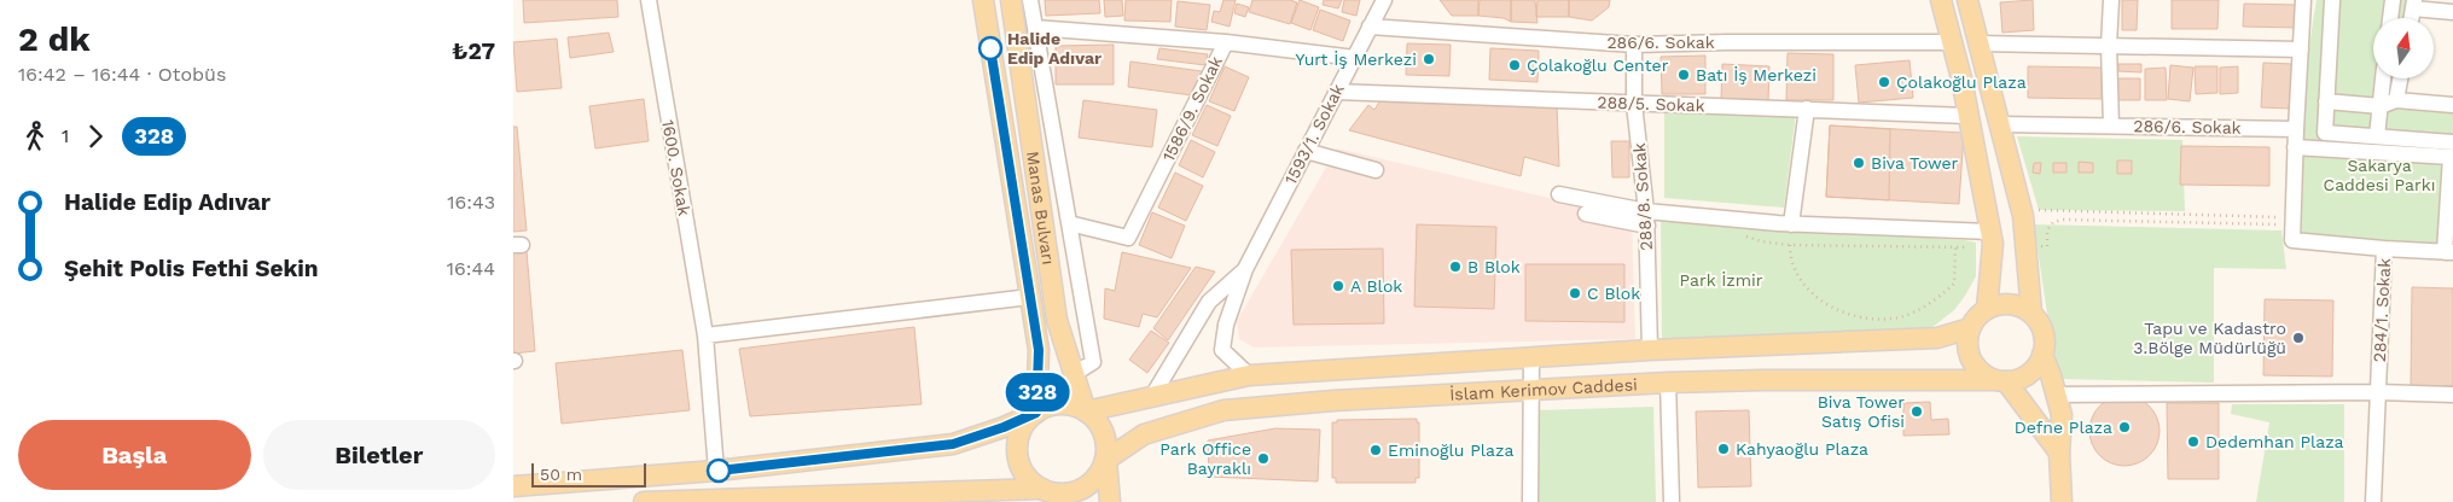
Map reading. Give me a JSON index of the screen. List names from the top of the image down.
{
  "streets": {
    "main road": ["Manas Bulvarı", "İslam Kerimov Caddesi"],
    "street": [
      "286/6. Sokak",
      "288/5. Sokak",
      "1586/9. Sokak",
      "1593/1. Sokak",
      "1600. Sokak",
      "288/8. Sokak",
      "284/1. Sokak"
    ]
  },
  "crossings": [
    ["286/6. Sokak", "1593/1. Sokak"],
    ["286/6. Sokak", "288/8. Sokak"],
    ["288/5. Sokak", "1593/1. Sokak"],
    ["288/5. Sokak", "288/8. Sokak"],
    ["1586/9. Sokak", "1593/1. Sokak"],
    ["1593/1. Sokak", "İslam Kerimov Caddesi"],
    ["288/8. Sokak", "İslam Kerimov Caddesi"],
    ["Manas Bulvarı", "İslam Kerimov Caddesi"]
  ],
  "parks": ["Sakarya Caddesi Parkı", "Park İzmir"],
  "places": [
    "Halide Edip Adıvar",
    "Yurt İş Merkezi",
    "Çolakoğlu Center",
    "Batı İş Merkezi",
    "Çolakoğlu Plaza",
    "Biva Tower",
    "B Blok",
    "A Blok",
    "C Blok",
    "Tapu ve Kadastro 3.Bölge Müdürlüğü",
    "Biva Tower Satış Ofisi",
    "Defne Plaza",
    "Dedemhan Plaza",
    "Kahyaoğlu Plaza",
    "Eminoğlu Plaza",
    "Park Office Bayraklı"
  ],
  "lines": ["bus line 328"],
  "scale_bar": "50 m",
  "north": "top",
  "page": {
    "heading": ["2 dk", "16:42 – 16:44 · Otobüs", "₺27"],
    "on_map": "328",
    "legs": ["1", "328"],
    "list": [
      {
        "name": "Halide Edip Adıvar",
        "value": "16:43"
      },
      {
        "name": "Şehit Polis Fethi Sekin",
        "value": "16:44"
      }
    ],
    "buttons": ["Başla", "Biletler"],
    "scale": "50 m"
  }
}
